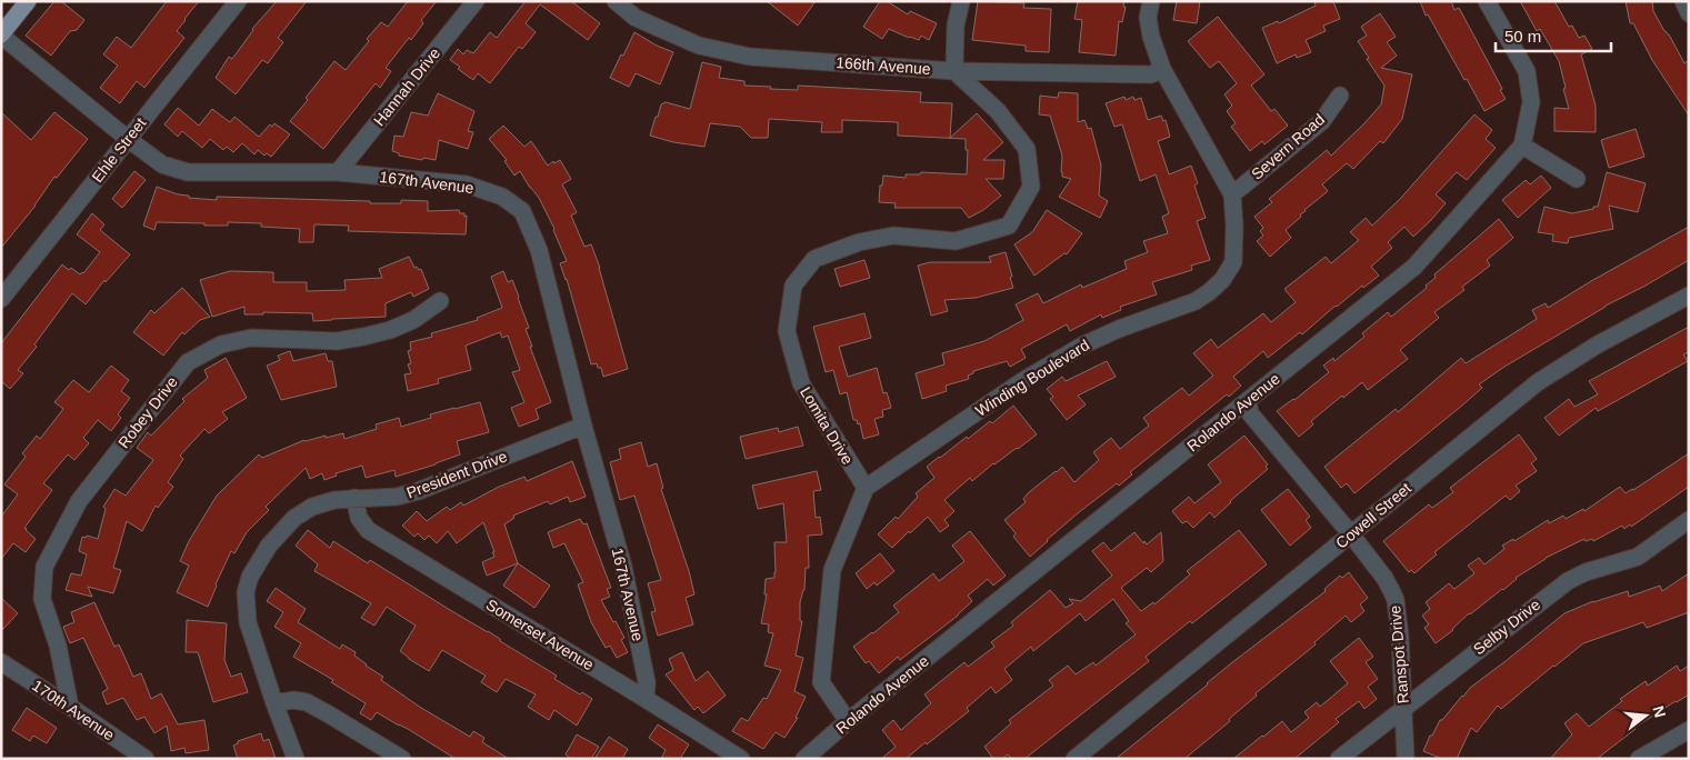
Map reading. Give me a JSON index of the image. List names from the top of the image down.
{
  "streets": {
    "street": [
      "166th Avenue",
      "Hannah Drive",
      "Severn Road",
      "Ehle Street",
      "167th Avenue",
      "Winding Boulevard",
      "Robey Drive",
      "Rolando Avenue",
      "Lomita Drive",
      "President Drive",
      "Cowell Street",
      "Selby Drive",
      "Somerset Avenue",
      "Ranspot Drive",
      "170th Avenue"
    ]
  },
  "crossings": [
    ["166th Avenue", "Winding Boulevard"],
    ["166th Avenue", "Lomita Drive"],
    ["Hannah Drive", "167th Avenue"],
    ["Severn Road", "Winding Boulevard"],
    ["Ehle Street", "167th Avenue"],
    ["167th Avenue", "President Drive"],
    ["167th Avenue", "Somerset Avenue"],
    ["Winding Boulevard", "Lomita Drive"],
    ["Robey Drive", "170th Avenue"],
    ["Rolando Avenue", "Ranspot Drive"],
    ["President Drive", "Somerset Avenue"],
    ["Cowell Street", "Ranspot Drive"],
    ["Selby Drive", "Ranspot Drive"]
  ],
  "scale_bar": "50 m",
  "north": "right"
}
